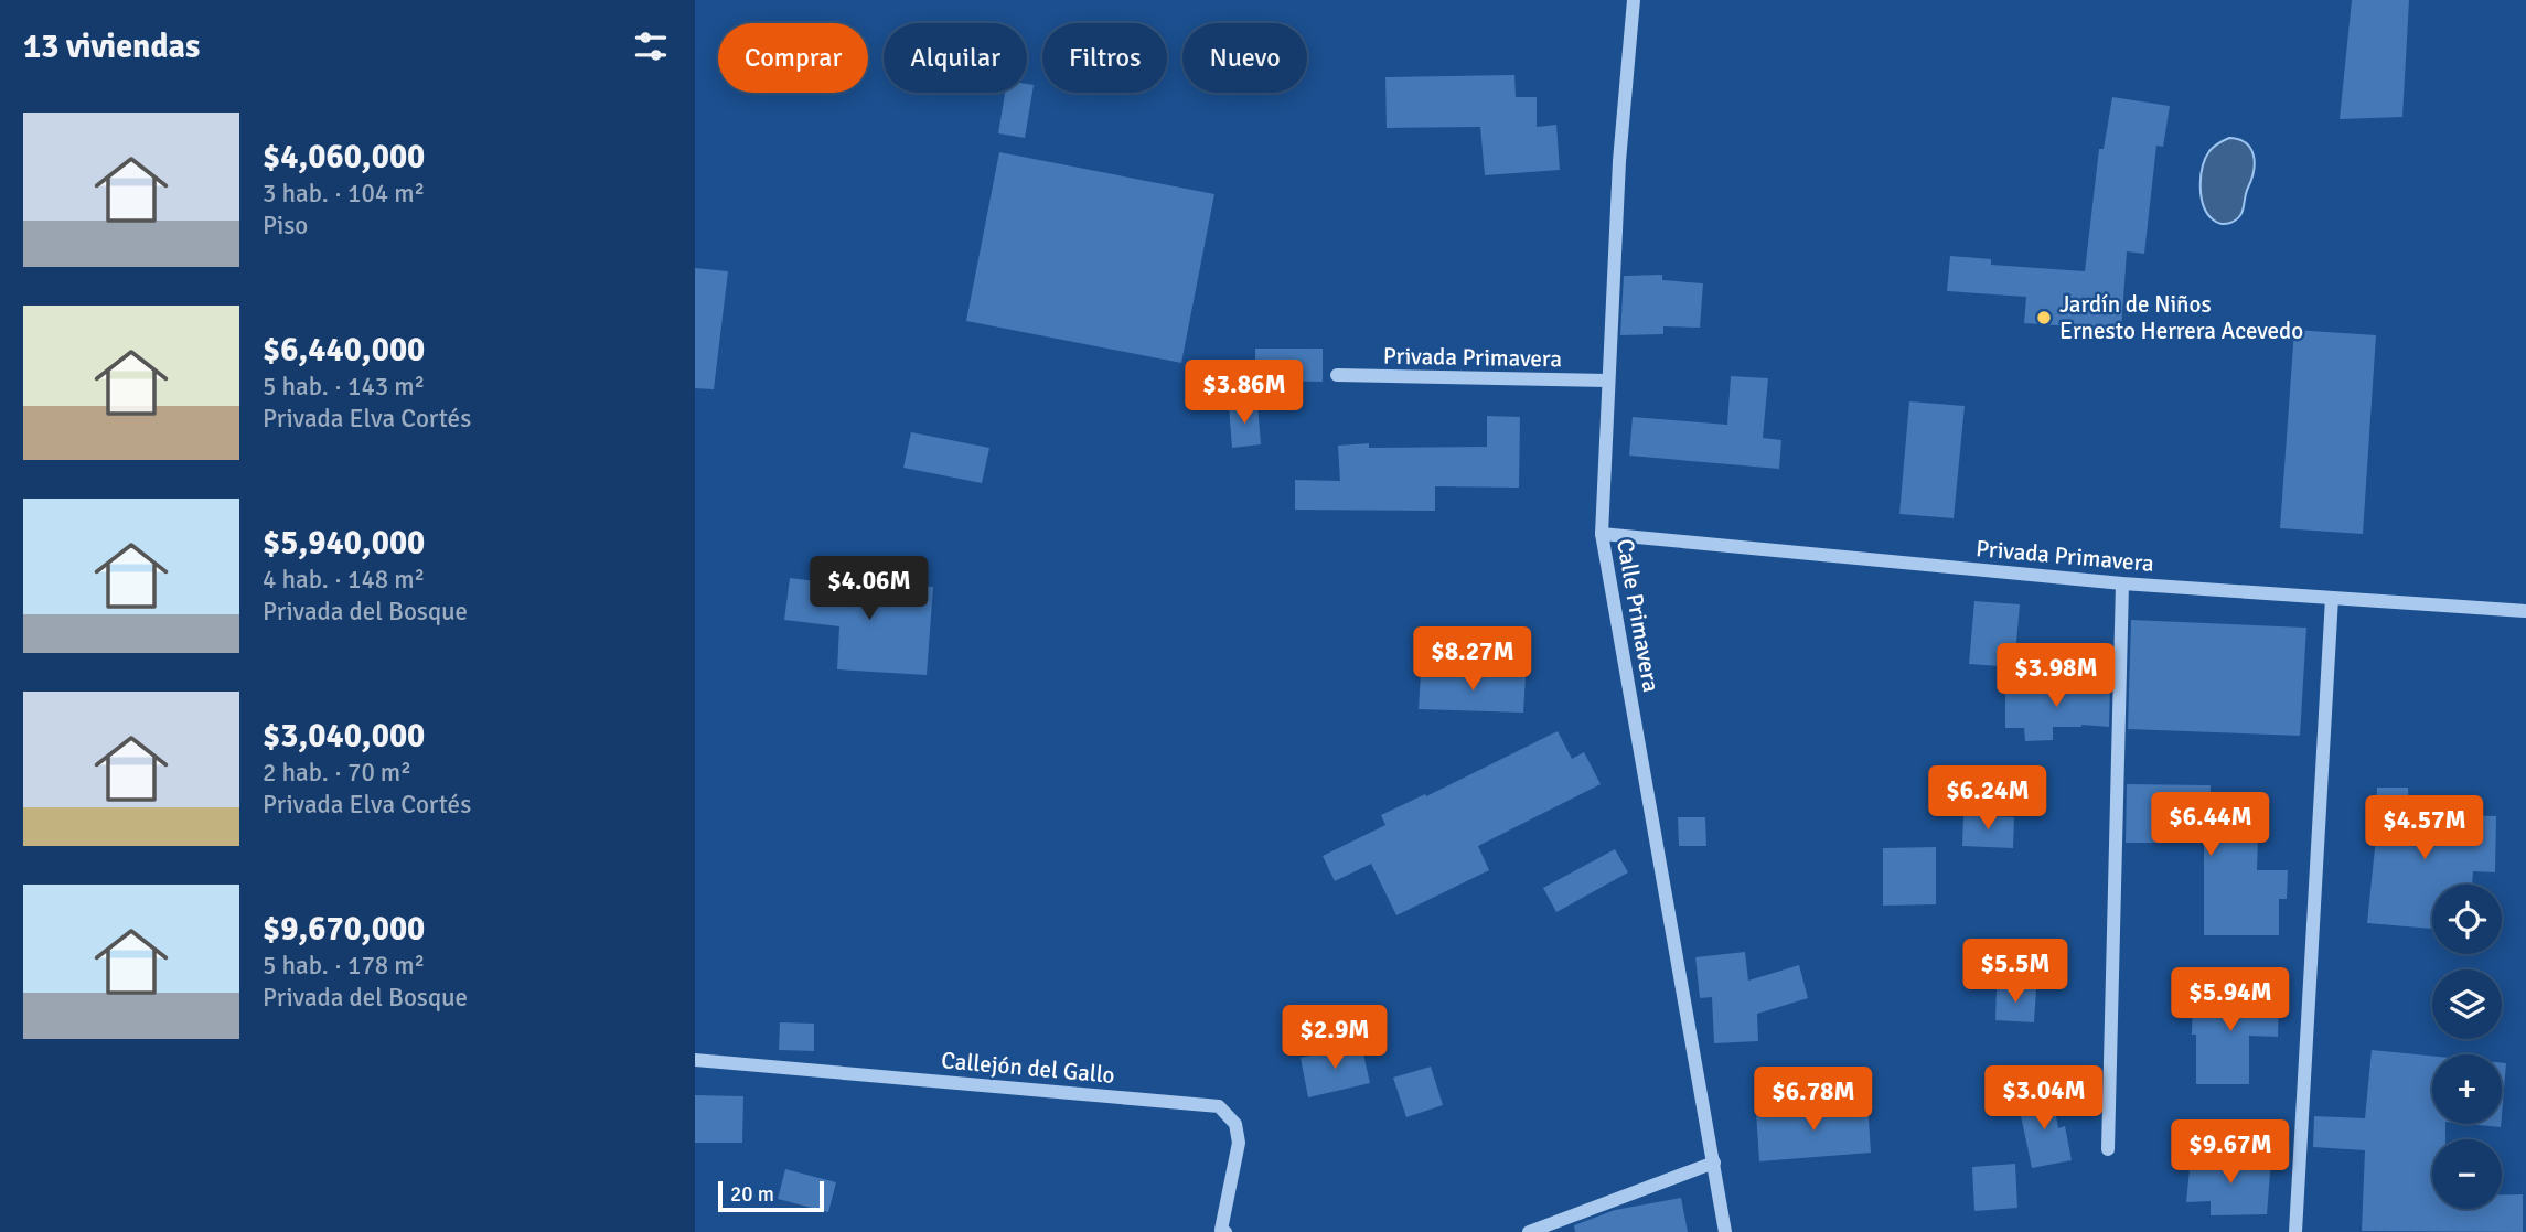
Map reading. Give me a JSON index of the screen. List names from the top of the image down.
{
  "streets": {
    "street": ["Privada Primavera", "Calle Primavera", "Callejón del Gallo"]
  },
  "crossings": [
    ["Privada Primavera", "Calle Primavera"]
  ],
  "places": ["Jardín de Niños Ernesto Herrera Acevedo"],
  "scale_bar": "20 m",
  "page": {
    "heading": "13 viviendas",
    "chip": [
      "Comprar",
      "Alquilar",
      "Filtros",
      "Nuevo"
    ],
    "list": [
      {
        "name": "$4,060,000",
        "note": "3 hab. · 104 m² · Piso"
      },
      {
        "name": "$6,440,000",
        "note": "5 hab. · 143 m² · Privada Elva Cortés"
      },
      {
        "name": "$5,940,000",
        "note": "4 hab. · 148 m² · Privada del Bosque"
      },
      {
        "name": "$3,040,000",
        "note": "2 hab. · 70 m² · Privada Elva Cortés"
      },
      {
        "name": "$9,670,000",
        "note": "5 hab. · 178 m² · Privada del Bosque"
      }
    ],
    "price": [
      "$3.86M",
      "$4.06M",
      "$8.27M",
      "$3.98M",
      "$6.24M",
      "$6.44M",
      "$4.57M",
      "$5.5M",
      "$5.94M",
      "$2.9M",
      "$3.04M",
      "$6.78M",
      "$9.67M"
    ],
    "map_buttons": ["+", "−"],
    "scale": "20 m"
  }
}
